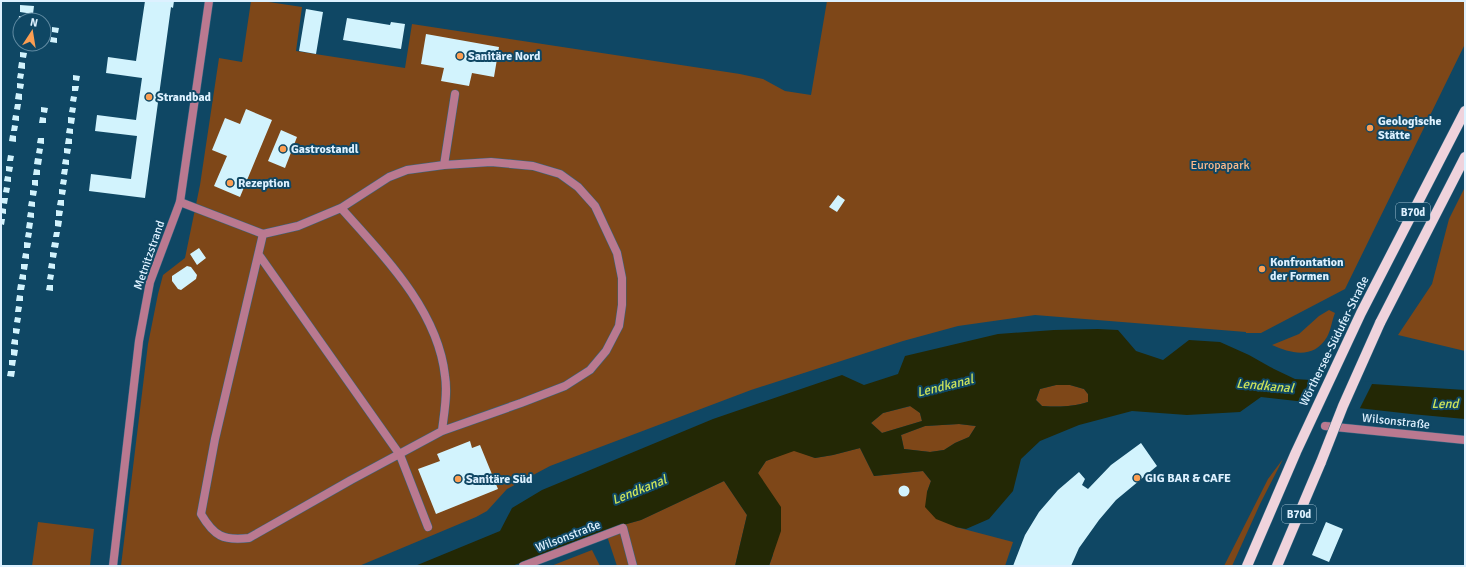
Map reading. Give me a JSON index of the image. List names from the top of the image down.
{
  "streets": {
    "main road": ["B70d", "Wörthersee-Südufer-Straße"],
    "street": ["Metnitzstrand", "Wilsonstraße"]
  },
  "water": ["Lendkanal", "Lend"],
  "parks": ["Europapark"],
  "places": [
    "Sanitäre Nord",
    "Strandbad",
    "Geologische Stätte",
    "Gastrostandl",
    "Rezeption",
    "Konfrontation der Formen",
    "GIG BAR & CAFE",
    "Sanitäre Süd"
  ],
  "north": "top"
}
